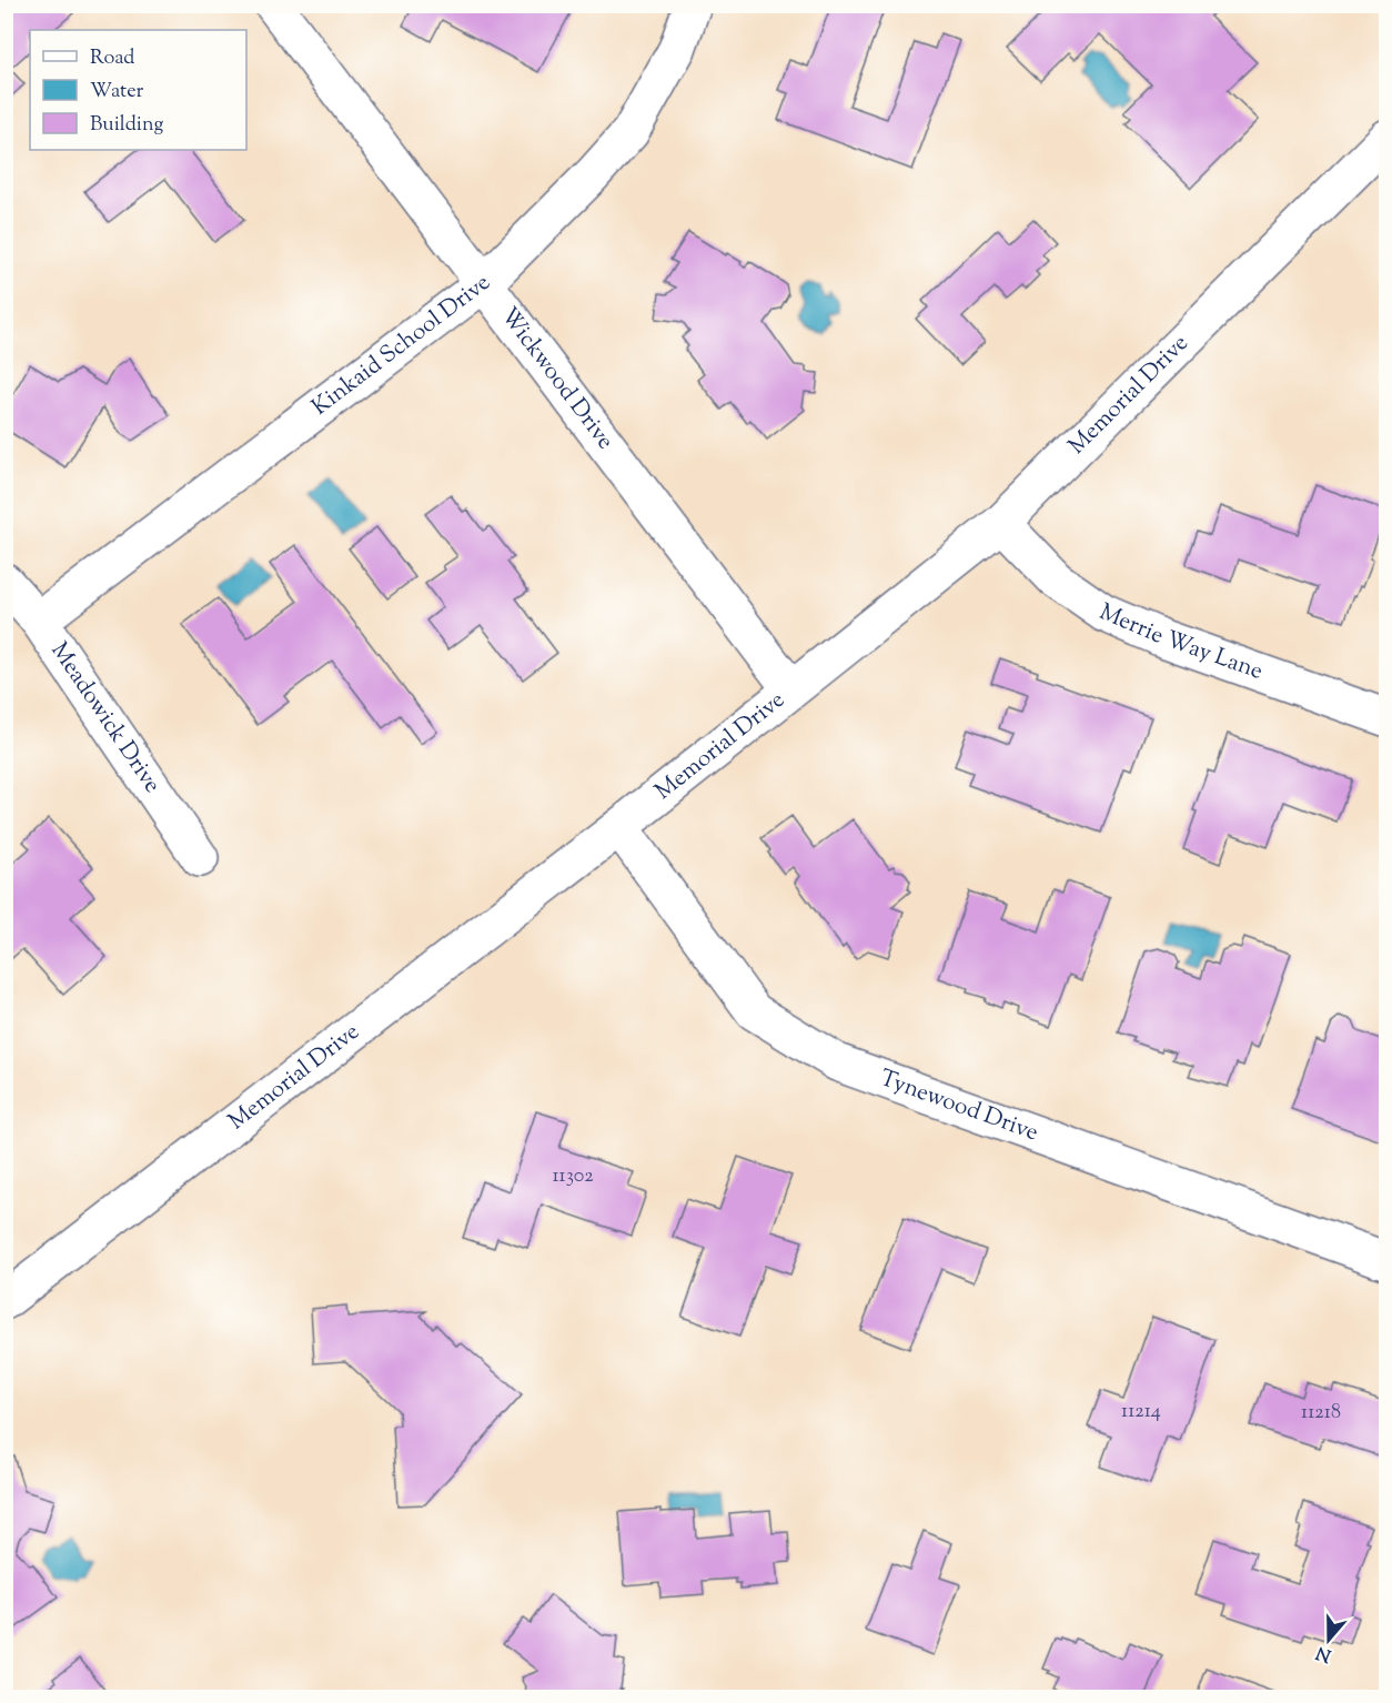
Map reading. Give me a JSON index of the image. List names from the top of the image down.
{
  "streets": {
    "street": [
      "Kinkaid School Drive",
      "Wickwood Drive",
      "Memorial Drive",
      "Merrie Way Lane",
      "Meadowick Drive",
      "Tynewood Drive"
    ]
  },
  "crossings": [
    ["Kinkaid School Drive", "Wickwood Drive"],
    ["Kinkaid School Drive", "Meadowick Drive"],
    ["Wickwood Drive", "Memorial Drive"],
    ["Memorial Drive", "Merrie Way Lane"],
    ["Memorial Drive", "Tynewood Drive"]
  ],
  "house_numbers": ["11302", "11214", "11218"],
  "legend": ["Road", "Water", "Building"],
  "north": "bottom"
}
